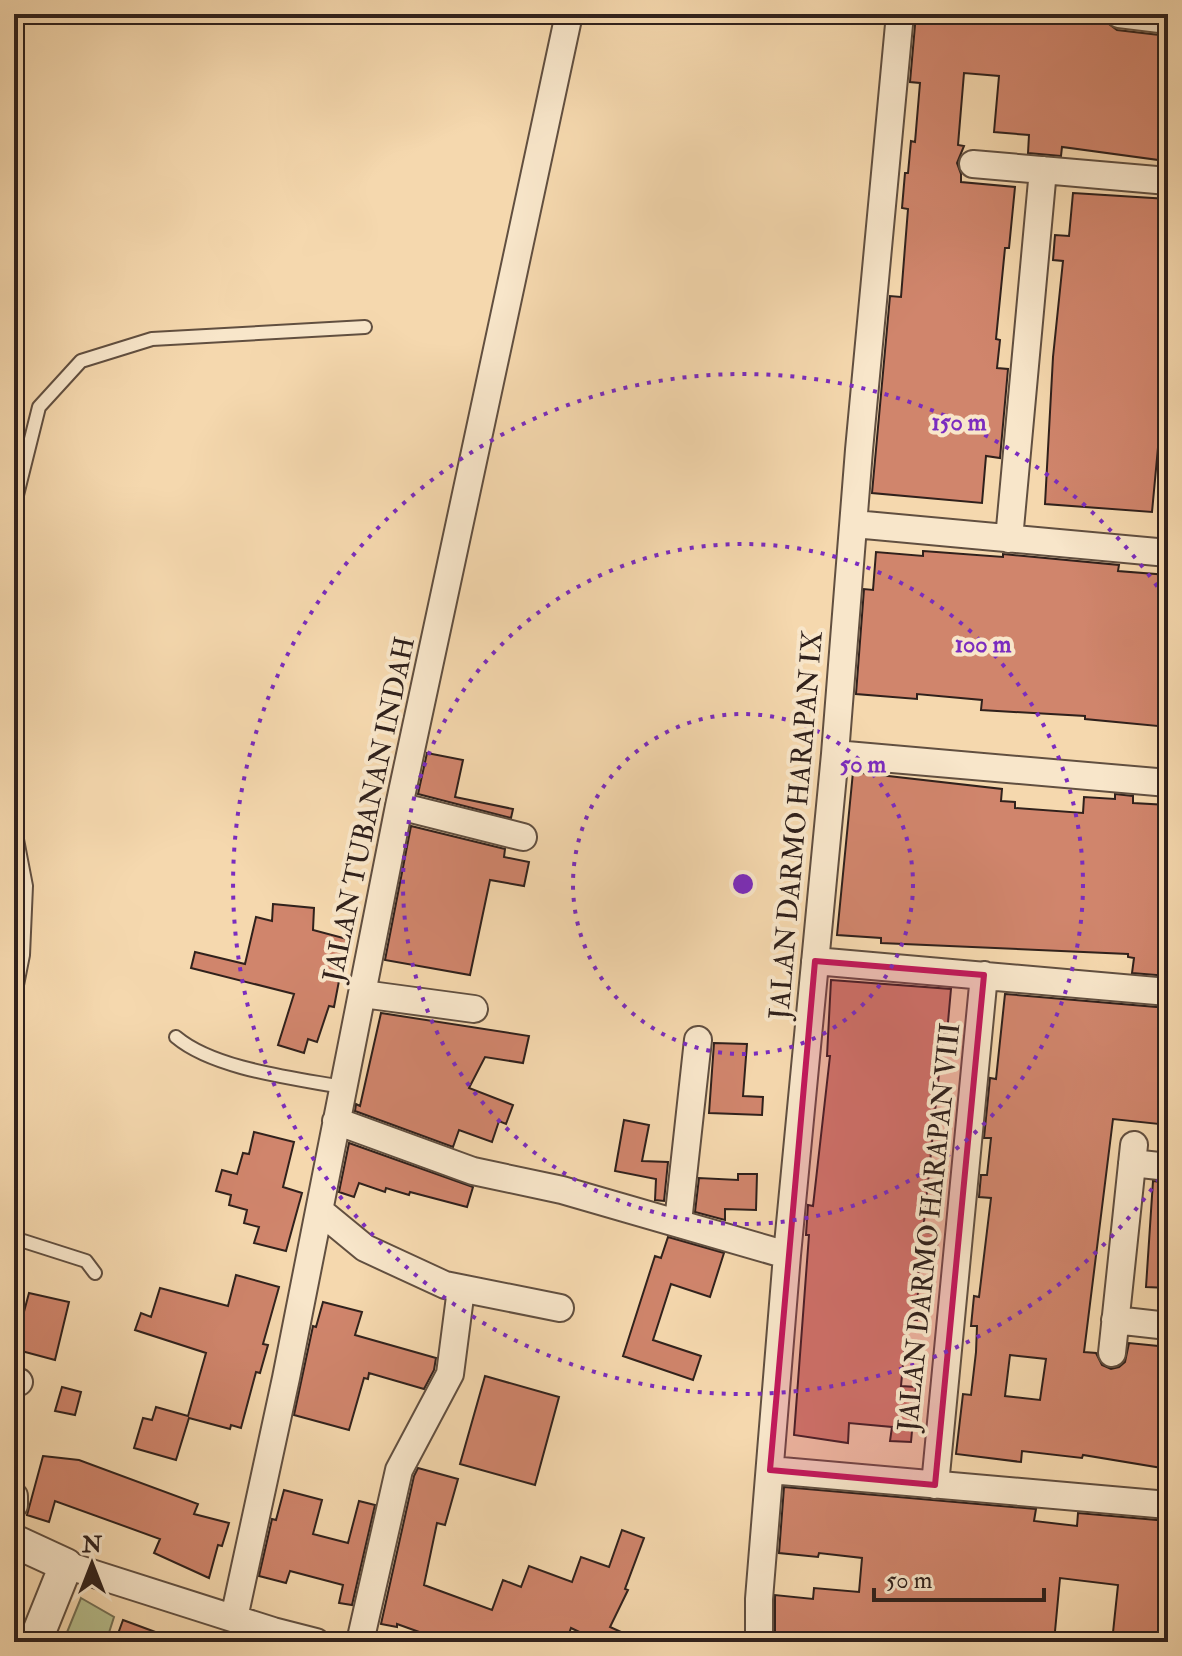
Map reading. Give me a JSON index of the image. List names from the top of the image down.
{
  "streets": {
    "street": ["JALAN TUBANAN INDAH", "JALAN DARMO HARAPAN IX", "JALAN DARMO HARAPAN VIII"]
  },
  "scale_bar": "50 m",
  "north": "top",
  "rings": ["150 m", "100 m", "50 m"]
}
